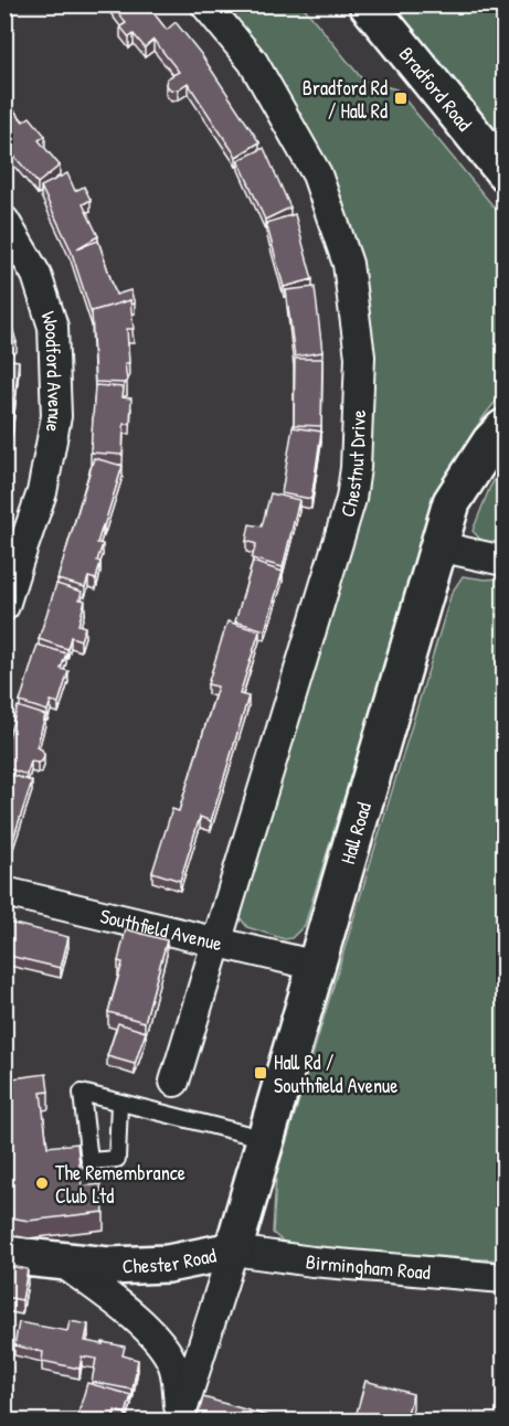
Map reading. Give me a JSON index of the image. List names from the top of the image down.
{
  "streets": {
    "main road": ["Bradford Road", "Hall Road", "Chester Road"],
    "street": [
      "Woodford Avenue",
      "Chestnut Drive",
      "Southfield Avenue",
      "Birmingham Road"
    ]
  },
  "crossings": [
    ["Chestnut Drive", "Southfield Avenue"],
    ["Hall Road", "Southfield Avenue"],
    ["Hall Road", "Chester Road"],
    ["Hall Road", "Birmingham Road"],
    ["Chester Road", "Birmingham Road"]
  ],
  "places": {
    "transit": ["Bradford Rd / Hall Rd", "Hall Rd / Southfield Avenue"],
    "other": ["The Remembrance Club Ltd"]
  }
}
